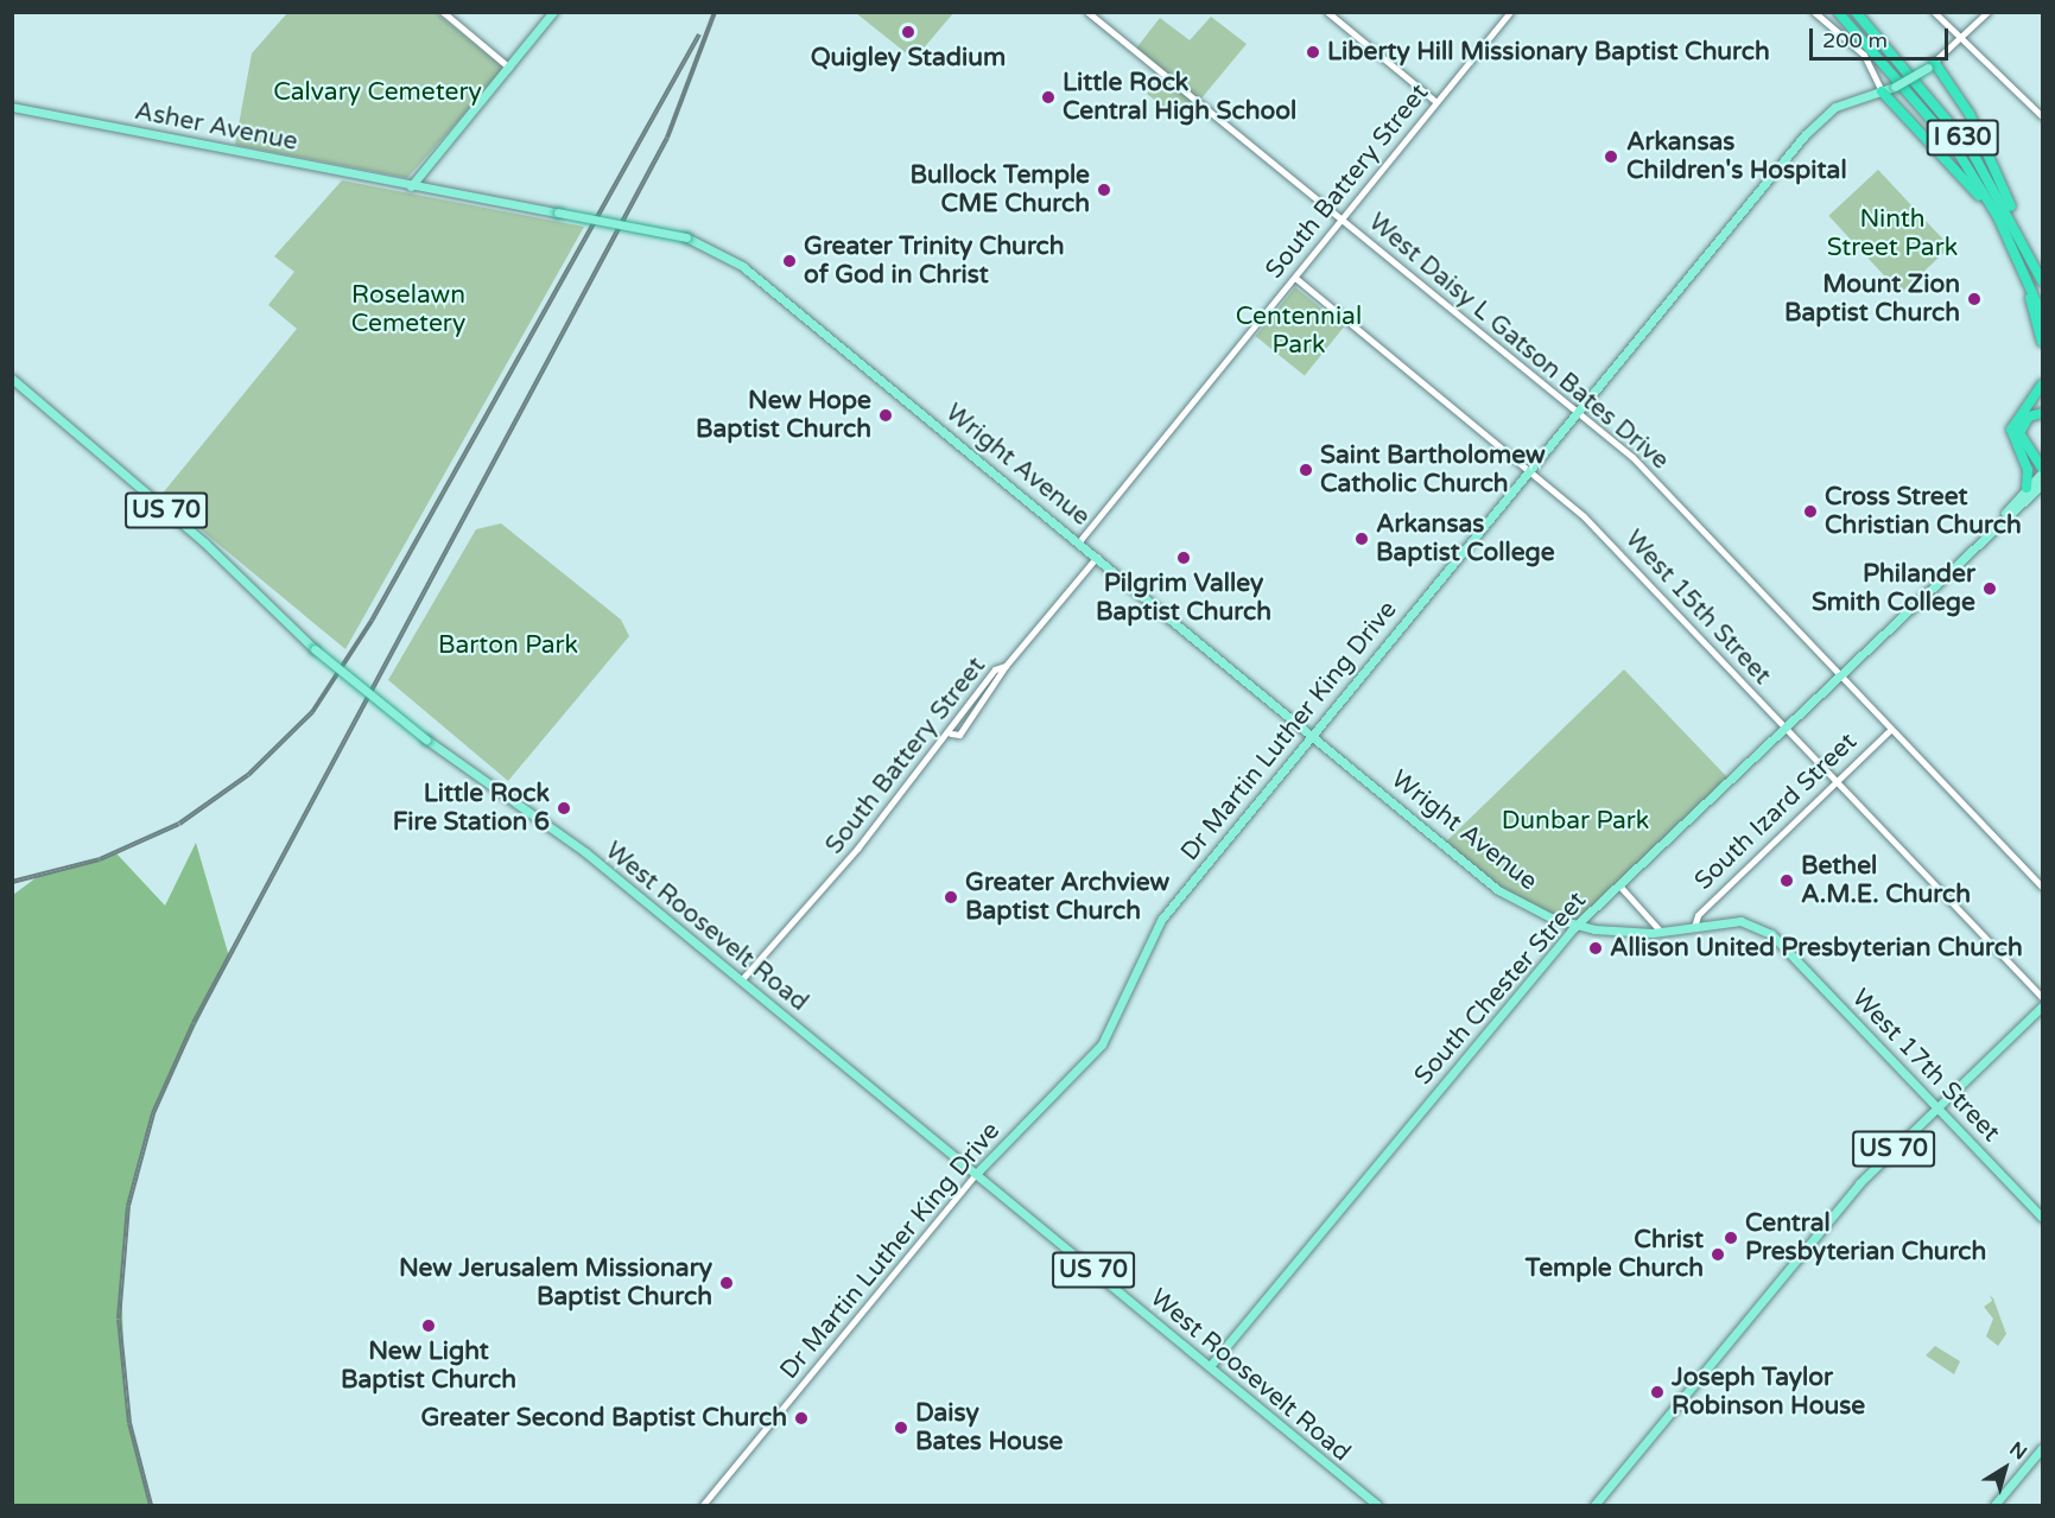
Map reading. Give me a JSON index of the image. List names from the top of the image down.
{
  "streets": {
    "highway": ["I 630"],
    "main road": [
      "Asher Avenue",
      "Wright Avenue",
      "US 70",
      "Dr Martin Luther King Drive",
      "West Roosevelt Road",
      "South Chester Street",
      "West 17th Street"
    ],
    "street": [
      "South Battery Street",
      "West Daisy L Gatson Bates Drive",
      "West 15th Street",
      "South Izard Street"
    ]
  },
  "crossings": [
    ["Asher Avenue", "Wright Avenue"],
    ["South Battery Street", "West Daisy L Gatson Bates Drive"],
    ["South Battery Street", "Wright Avenue"],
    ["South Battery Street", "West 15th Street"],
    ["South Battery Street", "West Roosevelt Road"],
    ["West Daisy L Gatson Bates Drive", "Dr Martin Luther King Drive"],
    ["West Daisy L Gatson Bates Drive", "South Izard Street"],
    ["West Daisy L Gatson Bates Drive", "South Chester Street"],
    ["Wright Avenue", "Dr Martin Luther King Drive"],
    ["Wright Avenue", "South Chester Street"],
    ["Wright Avenue", "West 17th Street"],
    ["US 70", "West 17th Street"],
    ["West 15th Street", "Dr Martin Luther King Drive"],
    ["West 15th Street", "South Izard Street"],
    ["West 15th Street", "South Chester Street"],
    ["Dr Martin Luther King Drive", "West Roosevelt Road"],
    ["South Izard Street", "West 17th Street"],
    ["West Roosevelt Road", "South Chester Street"]
  ],
  "parks": [
    "Calvary Cemetery",
    "Ninth Street Park",
    "Roselawn Cemetery",
    "Centennial Park",
    "Barton Park",
    "Dunbar Park"
  ],
  "places": [
    "Quigley Stadium",
    "Liberty Hill Missionary Baptist Church",
    "Little Rock Central High School",
    "Arkansas Children's Hospital",
    "Bullock Temple CME Church",
    "Greater Trinity Church of God in Christ",
    "Mount Zion Baptist Church",
    "New Hope Baptist Church",
    "Saint Bartholomew Catholic Church",
    "Cross Street Christian Church",
    "Arkansas Baptist College",
    "Pilgrim Valley Baptist Church",
    "Philander Smith College",
    "Little Rock Fire Station 6",
    "Bethel A.M.E. Church",
    "Greater Archview Baptist Church",
    "Allison United Presbyterian Church",
    "Central Presbyterian Church",
    "Christ Temple Church",
    "New Jerusalem Missionary Baptist Church",
    "New Light Baptist Church",
    "Joseph Taylor Robinson House",
    "Greater Second Baptist Church",
    "Daisy Bates House"
  ],
  "scale_bar": "200 m",
  "north": "top right"
}
